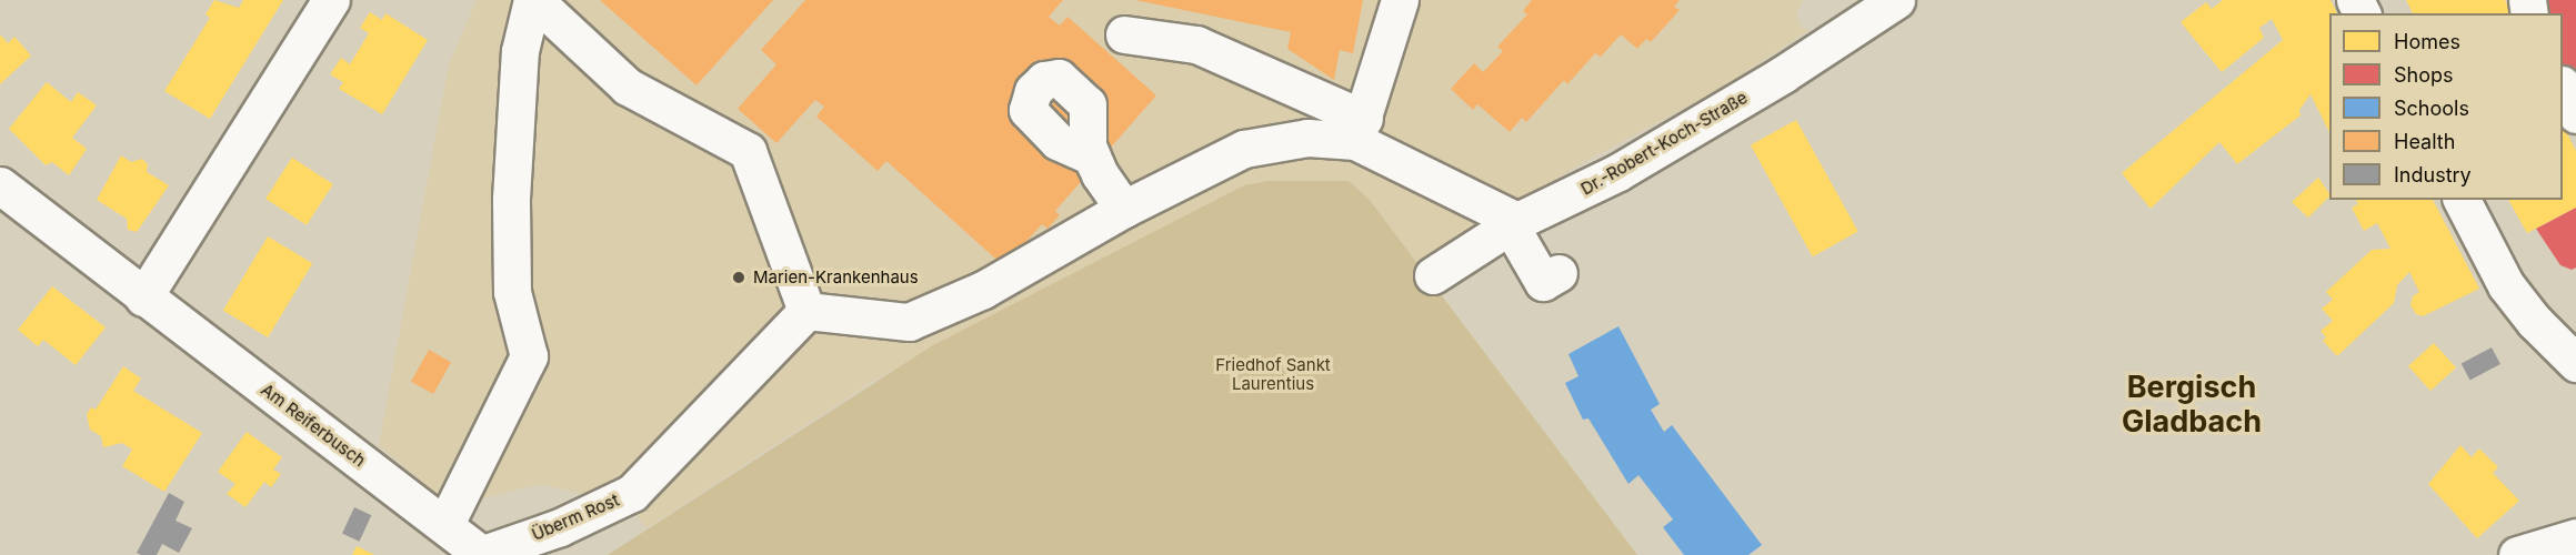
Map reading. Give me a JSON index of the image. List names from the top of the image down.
{
  "streets": {
    "street": ["Dr.-Robert-Koch-Straße", "Am Reiferbusch", "Überm Rost"]
  },
  "crossings": [
    ["Am Reiferbusch", "Überm Rost"]
  ],
  "districts": ["Bergisch Gladbach"],
  "parks": ["Friedhof Sankt Laurentius"],
  "places": ["Marien-Krankenhaus"],
  "legend": [
    "Homes",
    "Shops",
    "Schools",
    "Health",
    "Industry"
  ]
}
